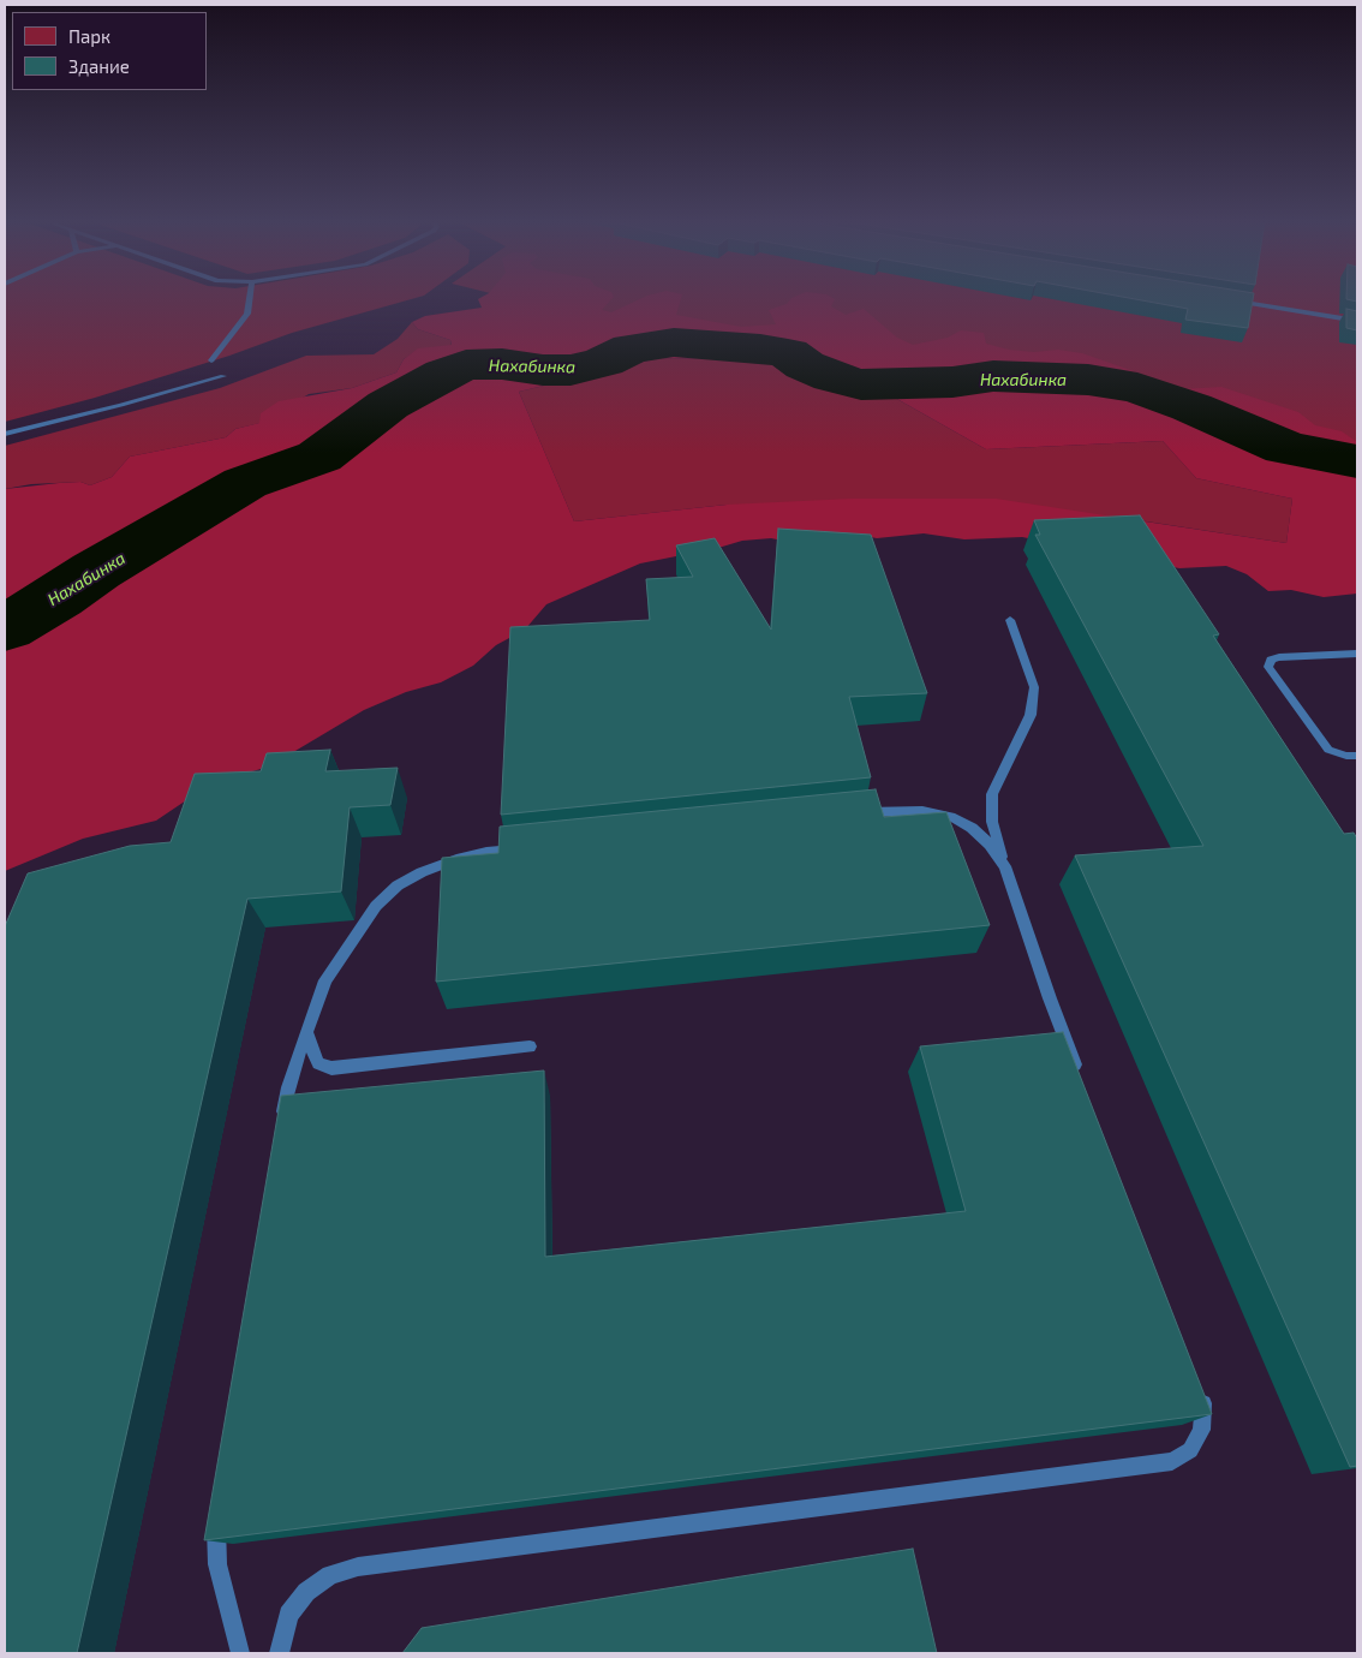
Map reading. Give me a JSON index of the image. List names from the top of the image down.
{
  "water": ["Нахабинка"],
  "legend": ["Парк", "Здание"]
}
